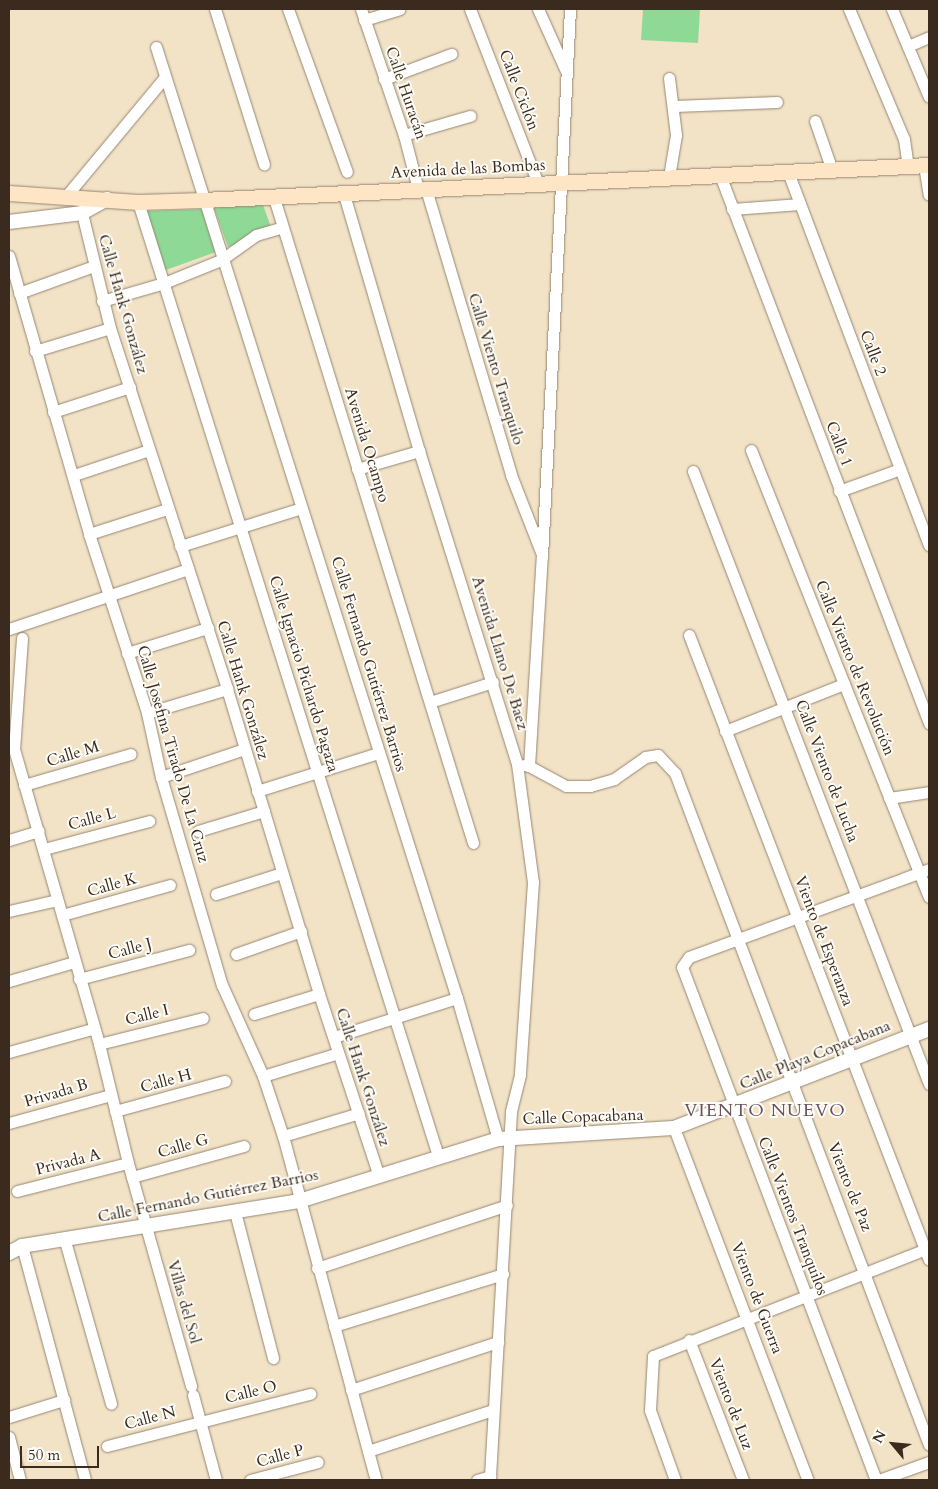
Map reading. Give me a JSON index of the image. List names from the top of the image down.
{
  "streets": {
    "main road": ["Avenida de las Bombas"],
    "street": [
      "Calle Ciclón",
      "Calle Huracán",
      "Calle Hank González",
      "Calle 2",
      "Calle Viento Tranquilo",
      "Calle 1",
      "Avenida Ocampo",
      "Avenida Llano De Baez",
      "Calle Fernando Gutiérrez Barrios",
      "Calle Viento de Revolución",
      "Calle Ignacio Pichardo Pagaza",
      "Calle M",
      "Calle Josefina Tirado De La Cruz",
      "Calle Viento de Lucha",
      "Calle L",
      "Calle K",
      "Viento de Esperanza",
      "Calle J",
      "Calle I",
      "Calle Playa Copacabana",
      "Calle H",
      "Privada B",
      "Calle Copacabana",
      "Calle G",
      "Privada A",
      "Viento de Paz",
      "Calle Vientos Tranquilos",
      "Viento de Guerra",
      "Villas del Sol",
      "Calle O",
      "Viento de Luz",
      "Calle N",
      "Calle P"
    ]
  },
  "crossings": [
    ["Calle Ciclón", "Avenida de las Bombas"],
    ["Calle Huracán", "Avenida de las Bombas"],
    ["Calle Huracán", "Calle Viento Tranquilo"],
    ["Avenida de las Bombas", "Calle 2"],
    ["Avenida de las Bombas", "Calle Viento Tranquilo"],
    ["Avenida de las Bombas", "Calle 1"],
    ["Avenida de las Bombas", "Avenida Ocampo"],
    ["Avenida de las Bombas", "Avenida Llano De Baez"],
    ["Avenida de las Bombas", "Calle Fernando Gutiérrez Barrios"],
    ["Avenida de las Bombas", "Calle Ignacio Pichardo Pagaza"],
    ["Calle Hank González", "Calle Fernando Gutiérrez Barrios"],
    ["Avenida Llano De Baez", "Calle Fernando Gutiérrez Barrios"],
    ["Avenida Llano De Baez", "Calle Copacabana"],
    ["Calle Fernando Gutiérrez Barrios", "Calle Ignacio Pichardo Pagaza"],
    ["Calle Fernando Gutiérrez Barrios", "Calle Josefina Tirado De La Cruz"],
    ["Calle Fernando Gutiérrez Barrios", "Calle Copacabana"],
    ["Calle Fernando Gutiérrez Barrios", "Villas del Sol"],
    ["Calle M", "Villas del Sol"],
    ["Calle Viento de Lucha", "Calle Playa Copacabana"],
    ["Calle L", "Villas del Sol"],
    ["Calle K", "Villas del Sol"],
    ["Viento de Esperanza", "Calle Playa Copacabana"],
    ["Calle J", "Villas del Sol"],
    ["Calle I", "Villas del Sol"],
    ["Calle Playa Copacabana", "Calle Copacabana"],
    ["Calle Playa Copacabana", "Viento de Paz"],
    ["Calle Playa Copacabana", "Calle Vientos Tranquilos"],
    ["Calle Playa Copacabana", "Viento de Guerra"],
    ["Calle H", "Villas del Sol"],
    ["Privada B", "Villas del Sol"],
    ["Calle G", "Villas del Sol"],
    ["Privada A", "Villas del Sol"],
    ["Viento de Paz", "Calle Vientos Tranquilos"],
    ["Villas del Sol", "Calle O"],
    ["Villas del Sol", "Calle N"],
    ["Calle O", "Calle N"]
  ],
  "districts": ["VIENTO NUEVO"],
  "scale_bar": "50 m",
  "north": "top left"
}
